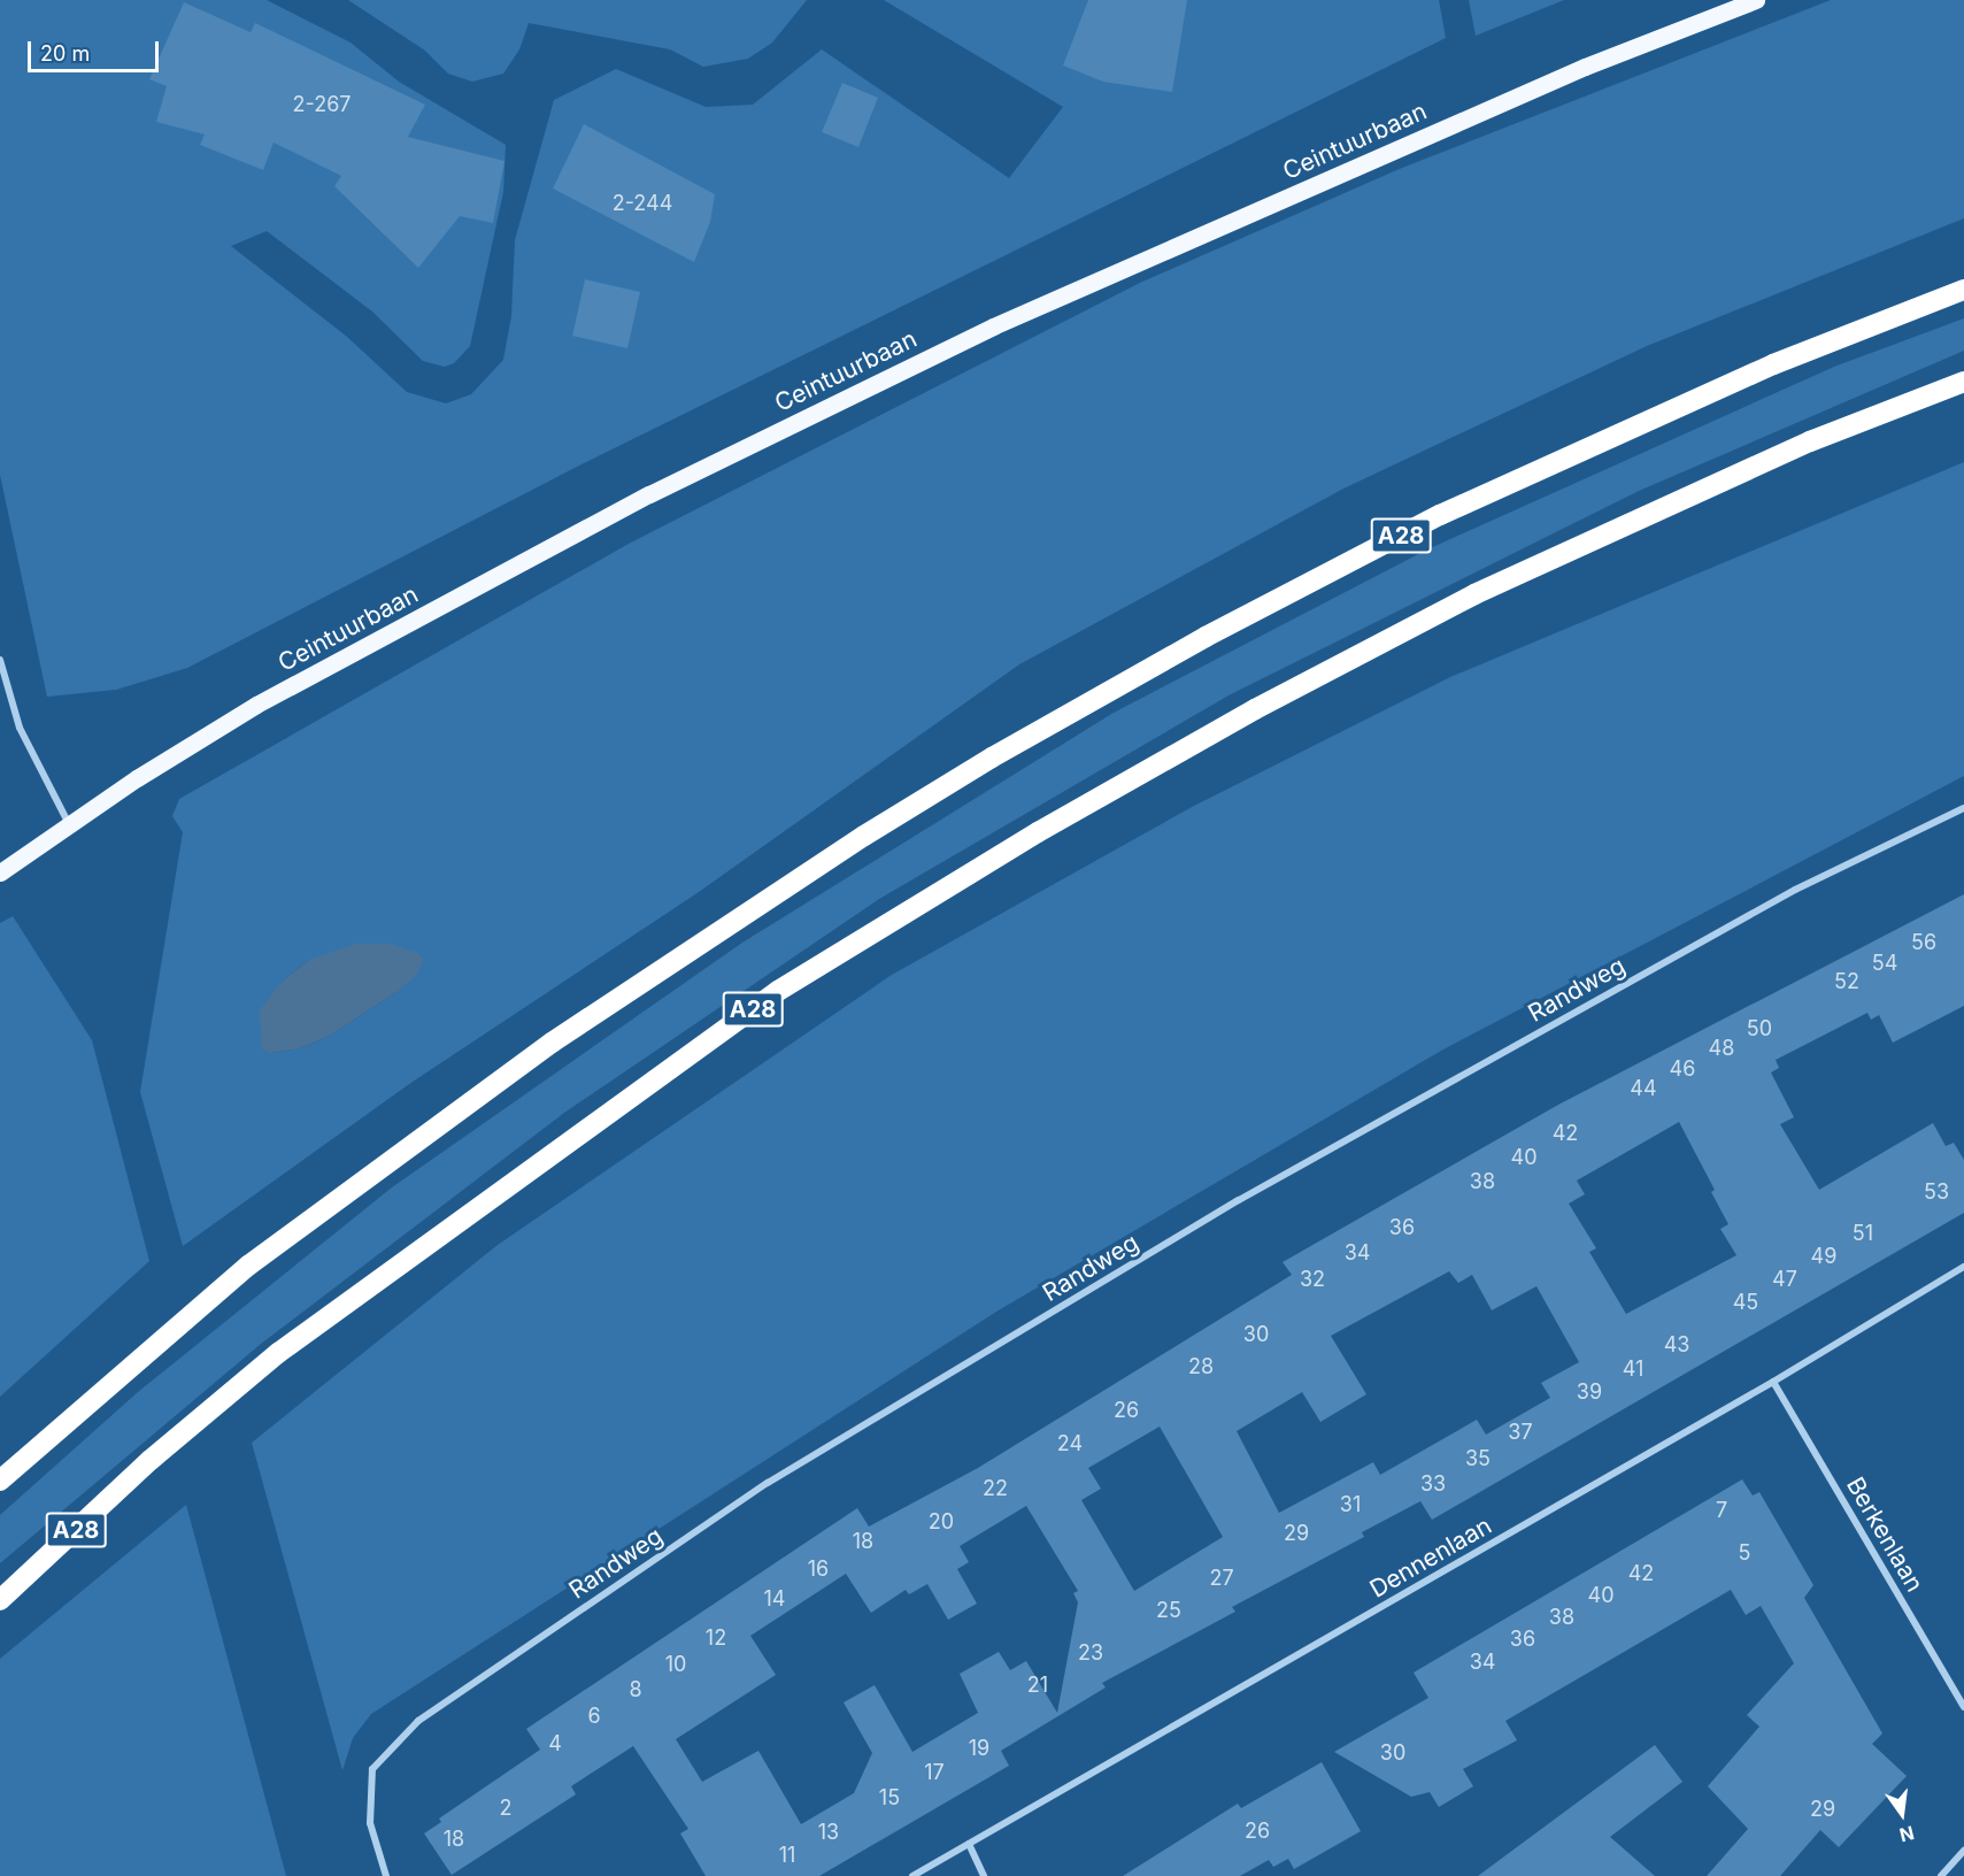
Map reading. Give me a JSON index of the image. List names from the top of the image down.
{
  "streets": {
    "highway": ["A28"],
    "main road": ["Ceintuurbaan"],
    "street": ["Randweg", "Berkenlaan", "Dennenlaan"]
  },
  "crossings": [
    ["Berkenlaan", "Dennenlaan"]
  ],
  "house_numbers": [
    "2-267",
    "2-244",
    "56",
    "54",
    "52",
    "50",
    "48",
    "46",
    "44",
    "42",
    "40",
    "38",
    "53",
    "36",
    "51",
    "34",
    "49",
    "32",
    "47",
    "45",
    "30",
    "43",
    "28",
    "41",
    "39",
    "26",
    "37",
    "24",
    "35",
    "33",
    "22",
    "31",
    "7",
    "20",
    "29",
    "18",
    "5",
    "16",
    "42",
    "27",
    "40",
    "14",
    "25",
    "38",
    "12",
    "36",
    "23",
    "34",
    "10",
    "21",
    "8",
    "6",
    "4",
    "19",
    "30",
    "17",
    "15",
    "2",
    "29",
    "26",
    "13",
    "18",
    "11"
  ],
  "scale_bar": "20 m",
  "north": "bottom"
}
